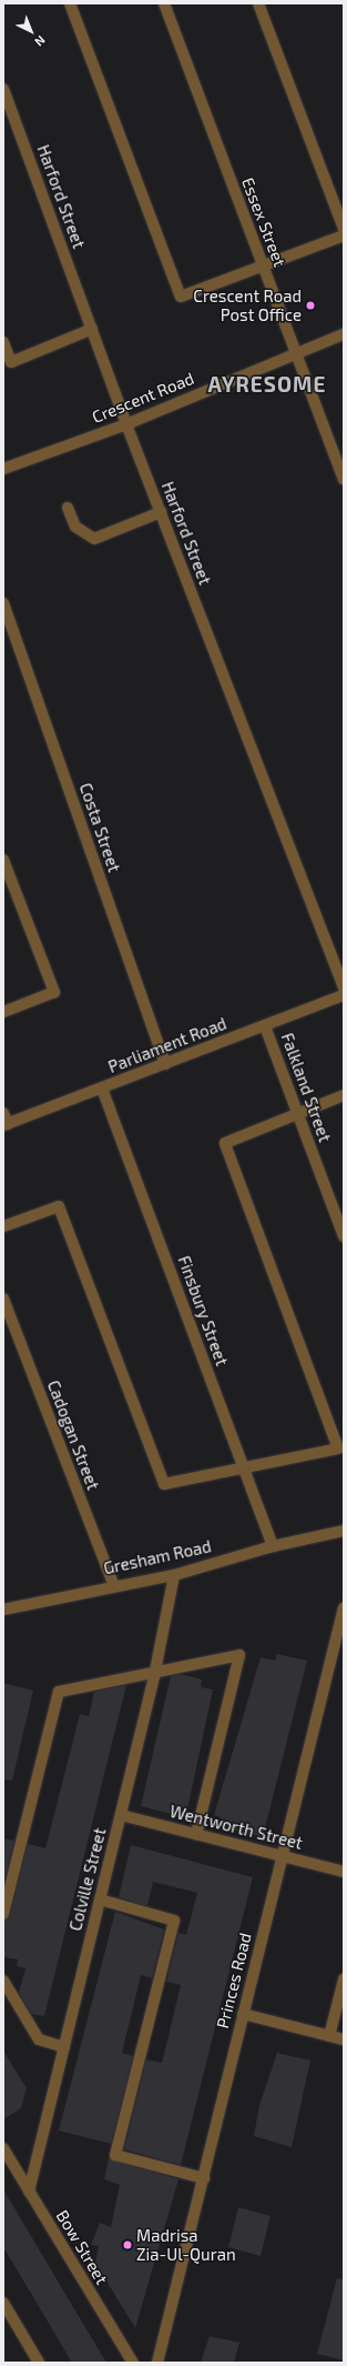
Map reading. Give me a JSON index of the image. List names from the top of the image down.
{
  "streets": {
    "street": [
      "Harford Street",
      "Essex Street",
      "Crescent Road",
      "Costa Street",
      "Parliament Road",
      "Falkland Street",
      "Finsbury Street",
      "Cadogan Street",
      "Gresham Road",
      "Wentworth Street",
      "Colville Street",
      "Princes Road",
      "Bow Street"
    ]
  },
  "crossings": [
    ["Harford Street", "Crescent Road"],
    ["Essex Street", "Crescent Road"],
    ["Costa Street", "Parliament Road"],
    ["Parliament Road", "Falkland Street"],
    ["Parliament Road", "Finsbury Street"],
    ["Finsbury Street", "Gresham Road"],
    ["Cadogan Street", "Gresham Road"],
    ["Gresham Road", "Colville Street"],
    ["Wentworth Street", "Colville Street"],
    ["Wentworth Street", "Princes Road"],
    ["Colville Street", "Bow Street"]
  ],
  "districts": ["AYRESOME"],
  "places": ["Crescent Road Post Office", "Madrisa Zia-Ul-Quran"],
  "north": "bottom right"
}
